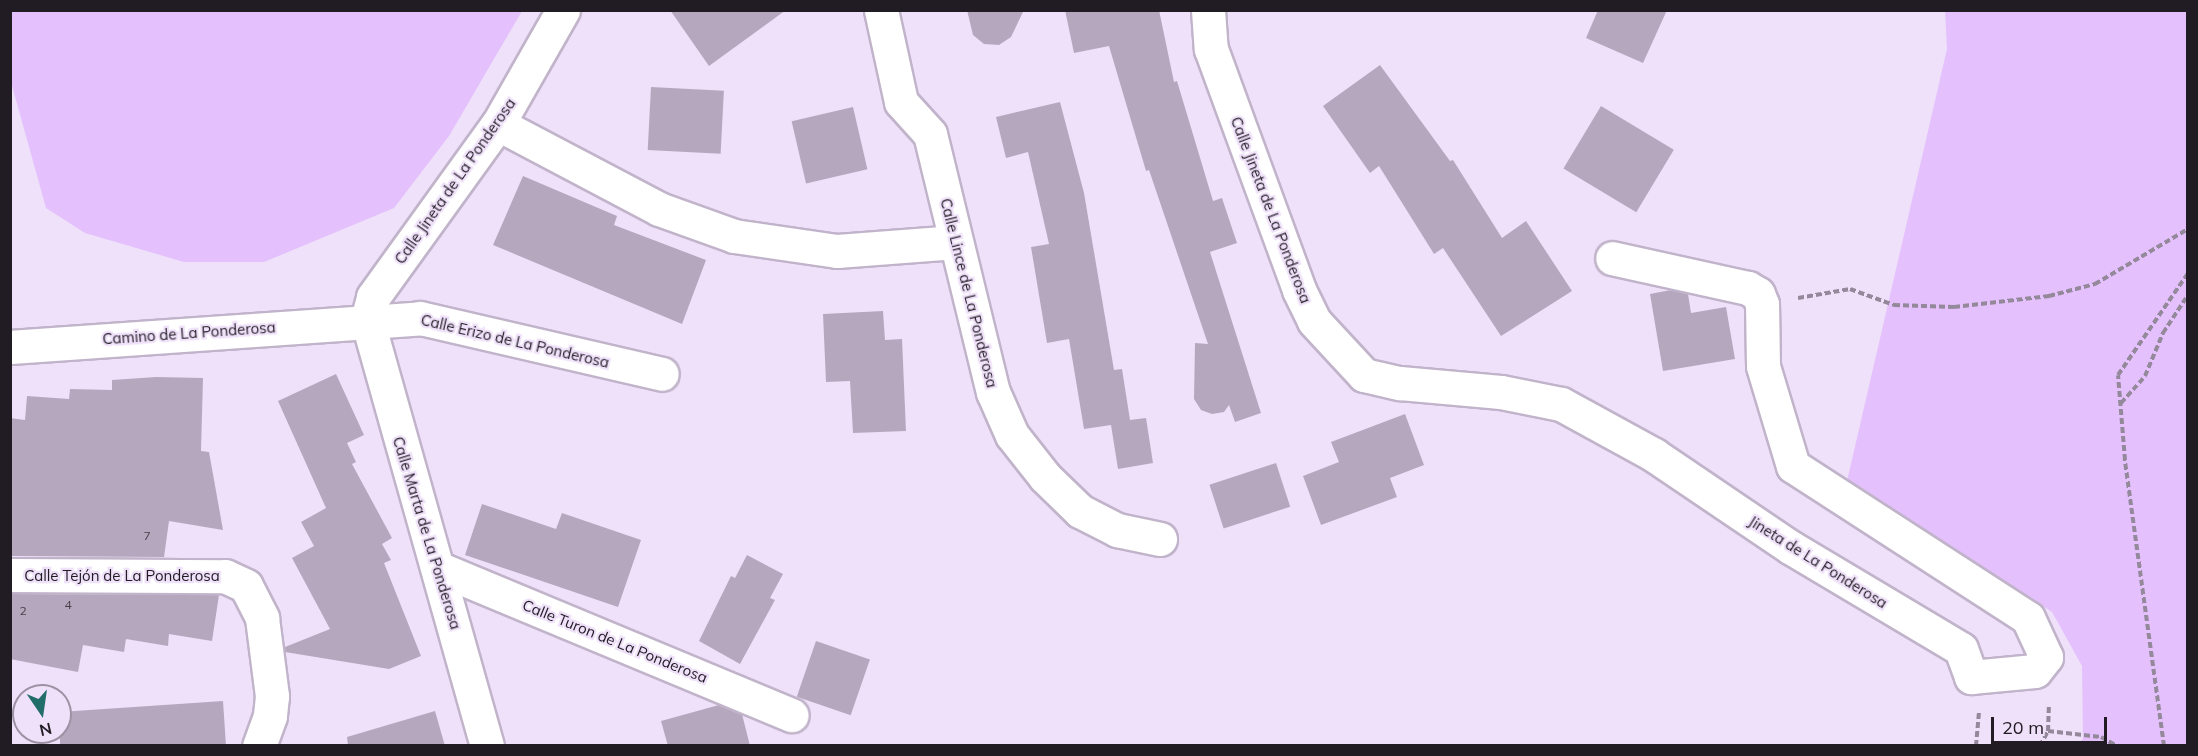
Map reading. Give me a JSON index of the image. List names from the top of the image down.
{
  "streets": {
    "street": [
      "Calle Jineta de La Ponderosa",
      "Calle Lince de La Ponderosa",
      "Camino de La Ponderosa",
      "Calle Erizo de La Ponderosa",
      "Calle Marta de La Ponderosa",
      "Jineta de La Ponderosa",
      "Calle Tejón de La Ponderosa",
      "Calle Turon de La Ponderosa"
    ]
  },
  "crossings": [
    ["Calle Jineta de La Ponderosa", "Camino de La Ponderosa"],
    ["Calle Jineta de La Ponderosa", "Calle Erizo de La Ponderosa"],
    ["Calle Jineta de La Ponderosa", "Calle Marta de La Ponderosa"],
    ["Calle Jineta de La Ponderosa", "Jineta de La Ponderosa"],
    ["Camino de La Ponderosa", "Calle Erizo de La Ponderosa"],
    ["Camino de La Ponderosa", "Calle Marta de La Ponderosa"],
    ["Calle Erizo de La Ponderosa", "Calle Marta de La Ponderosa"],
    ["Calle Marta de La Ponderosa", "Calle Turon de La Ponderosa"]
  ],
  "house_numbers": ["7", "4", "2"],
  "scale_bar": "20 m",
  "north": "bottom"
}
